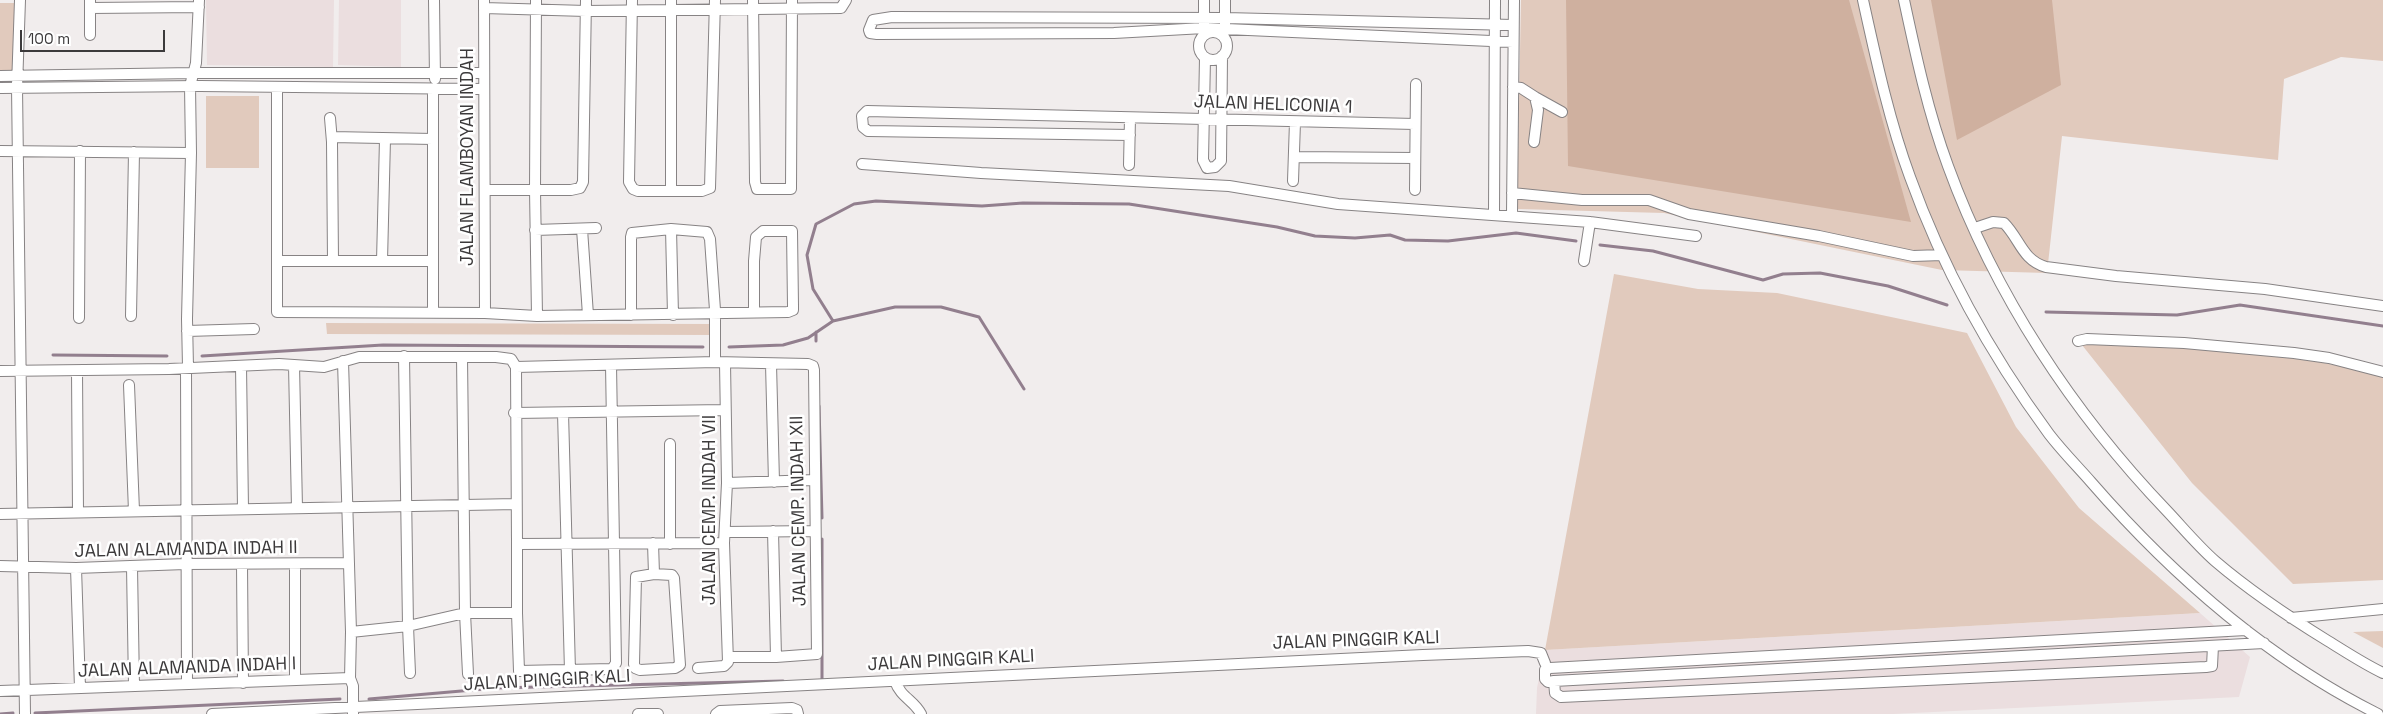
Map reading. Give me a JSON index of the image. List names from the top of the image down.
{
  "streets": {
    "street": [
      "JALAN HELICONIA 1",
      "JALAN FLAMBOYAN INDAH",
      "JALAN CEMP. INDAH VII",
      "JALAN CEMP. INDAH XII",
      "JALAN ALAMANDA INDAH II",
      "JALAN PINGGIR KALI",
      "JALAN ALAMANDA INDAH I"
    ]
  },
  "crossings": [
    ["JALAN CEMP. INDAH VII", "JALAN CEMP. INDAH XII"]
  ],
  "scale_bar": "100 m"
}
